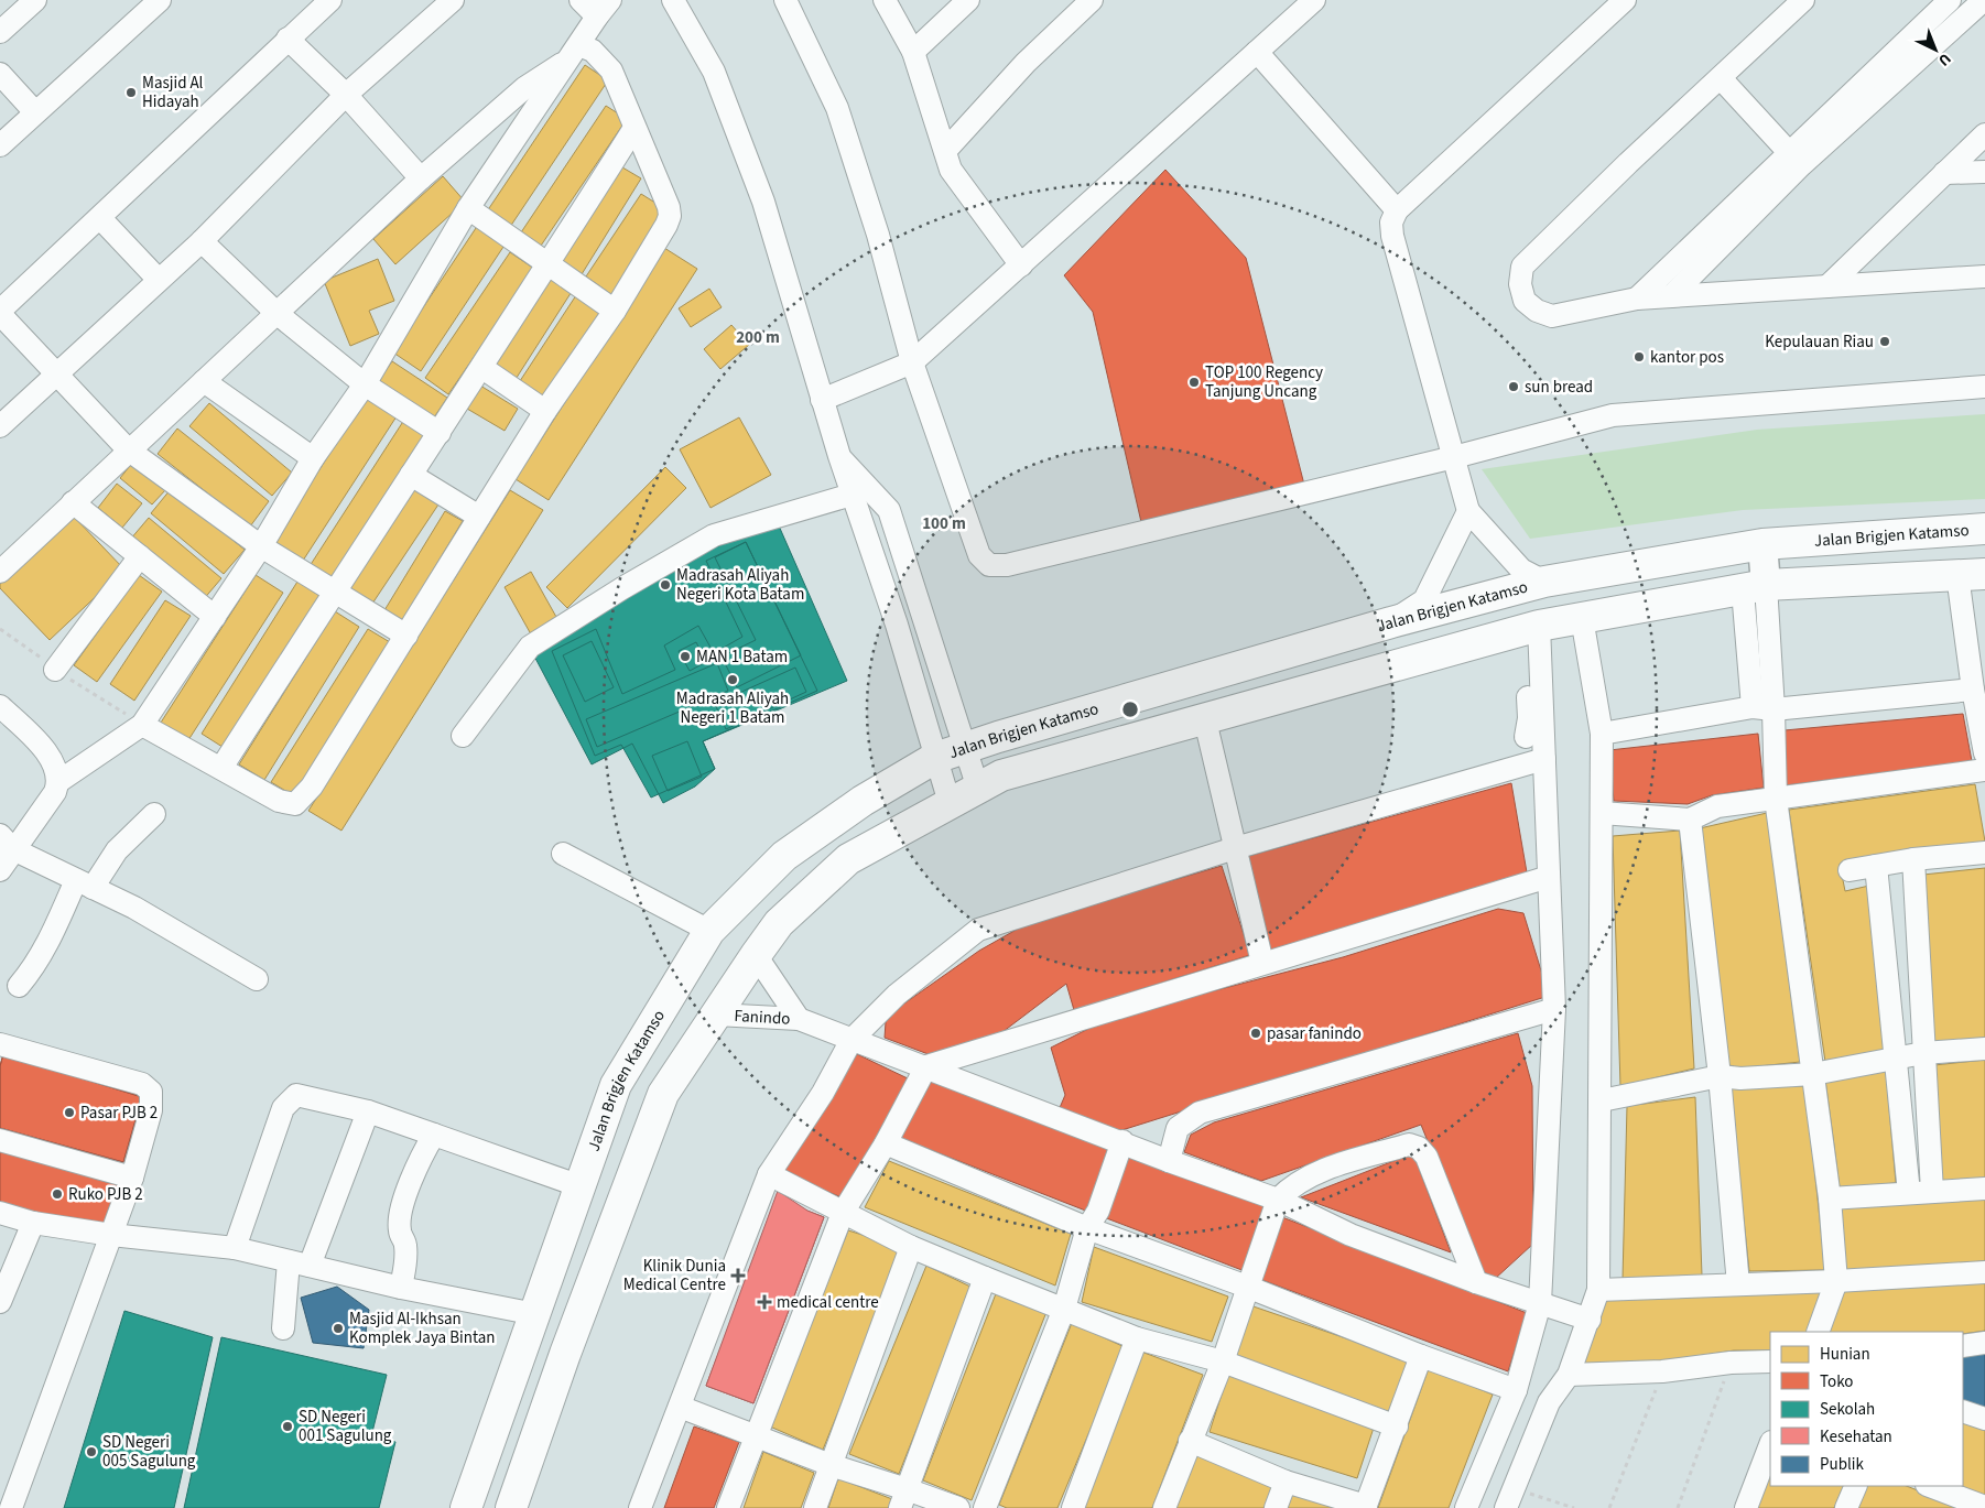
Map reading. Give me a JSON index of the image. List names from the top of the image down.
{
  "streets": {
    "highway": ["Jalan Brigjen Katamso"],
    "street": ["Fanindo"]
  },
  "places": {
    "other": [
      "Masjid Al Hidayah",
      "Kepulauan Riau",
      "kantor pos",
      "TOP 100 Regency Tanjung Uncang",
      "sun bread",
      "Madrasah Aliyah Negeri Kota Batam",
      "MAN 1 Batam",
      "Madrasah Aliyah Negeri 1 Batam",
      "pasar fanindo",
      "Pasar PJB 2",
      "Ruko PJB 2",
      "Masjid Al-Ikhsan Komplek Jaya Bintan",
      "SD Negeri 001 Sagulung",
      "SD Negeri 005 Sagulung"
    ],
    "health": ["Klinik Dunia Medical Centre", "medical centre"]
  },
  "legend": [
    "Hunian",
    "Toko",
    "Sekolah",
    "Kesehatan",
    "Publik"
  ],
  "north": "bottom right",
  "rings": ["200 m", "100 m"]
}
